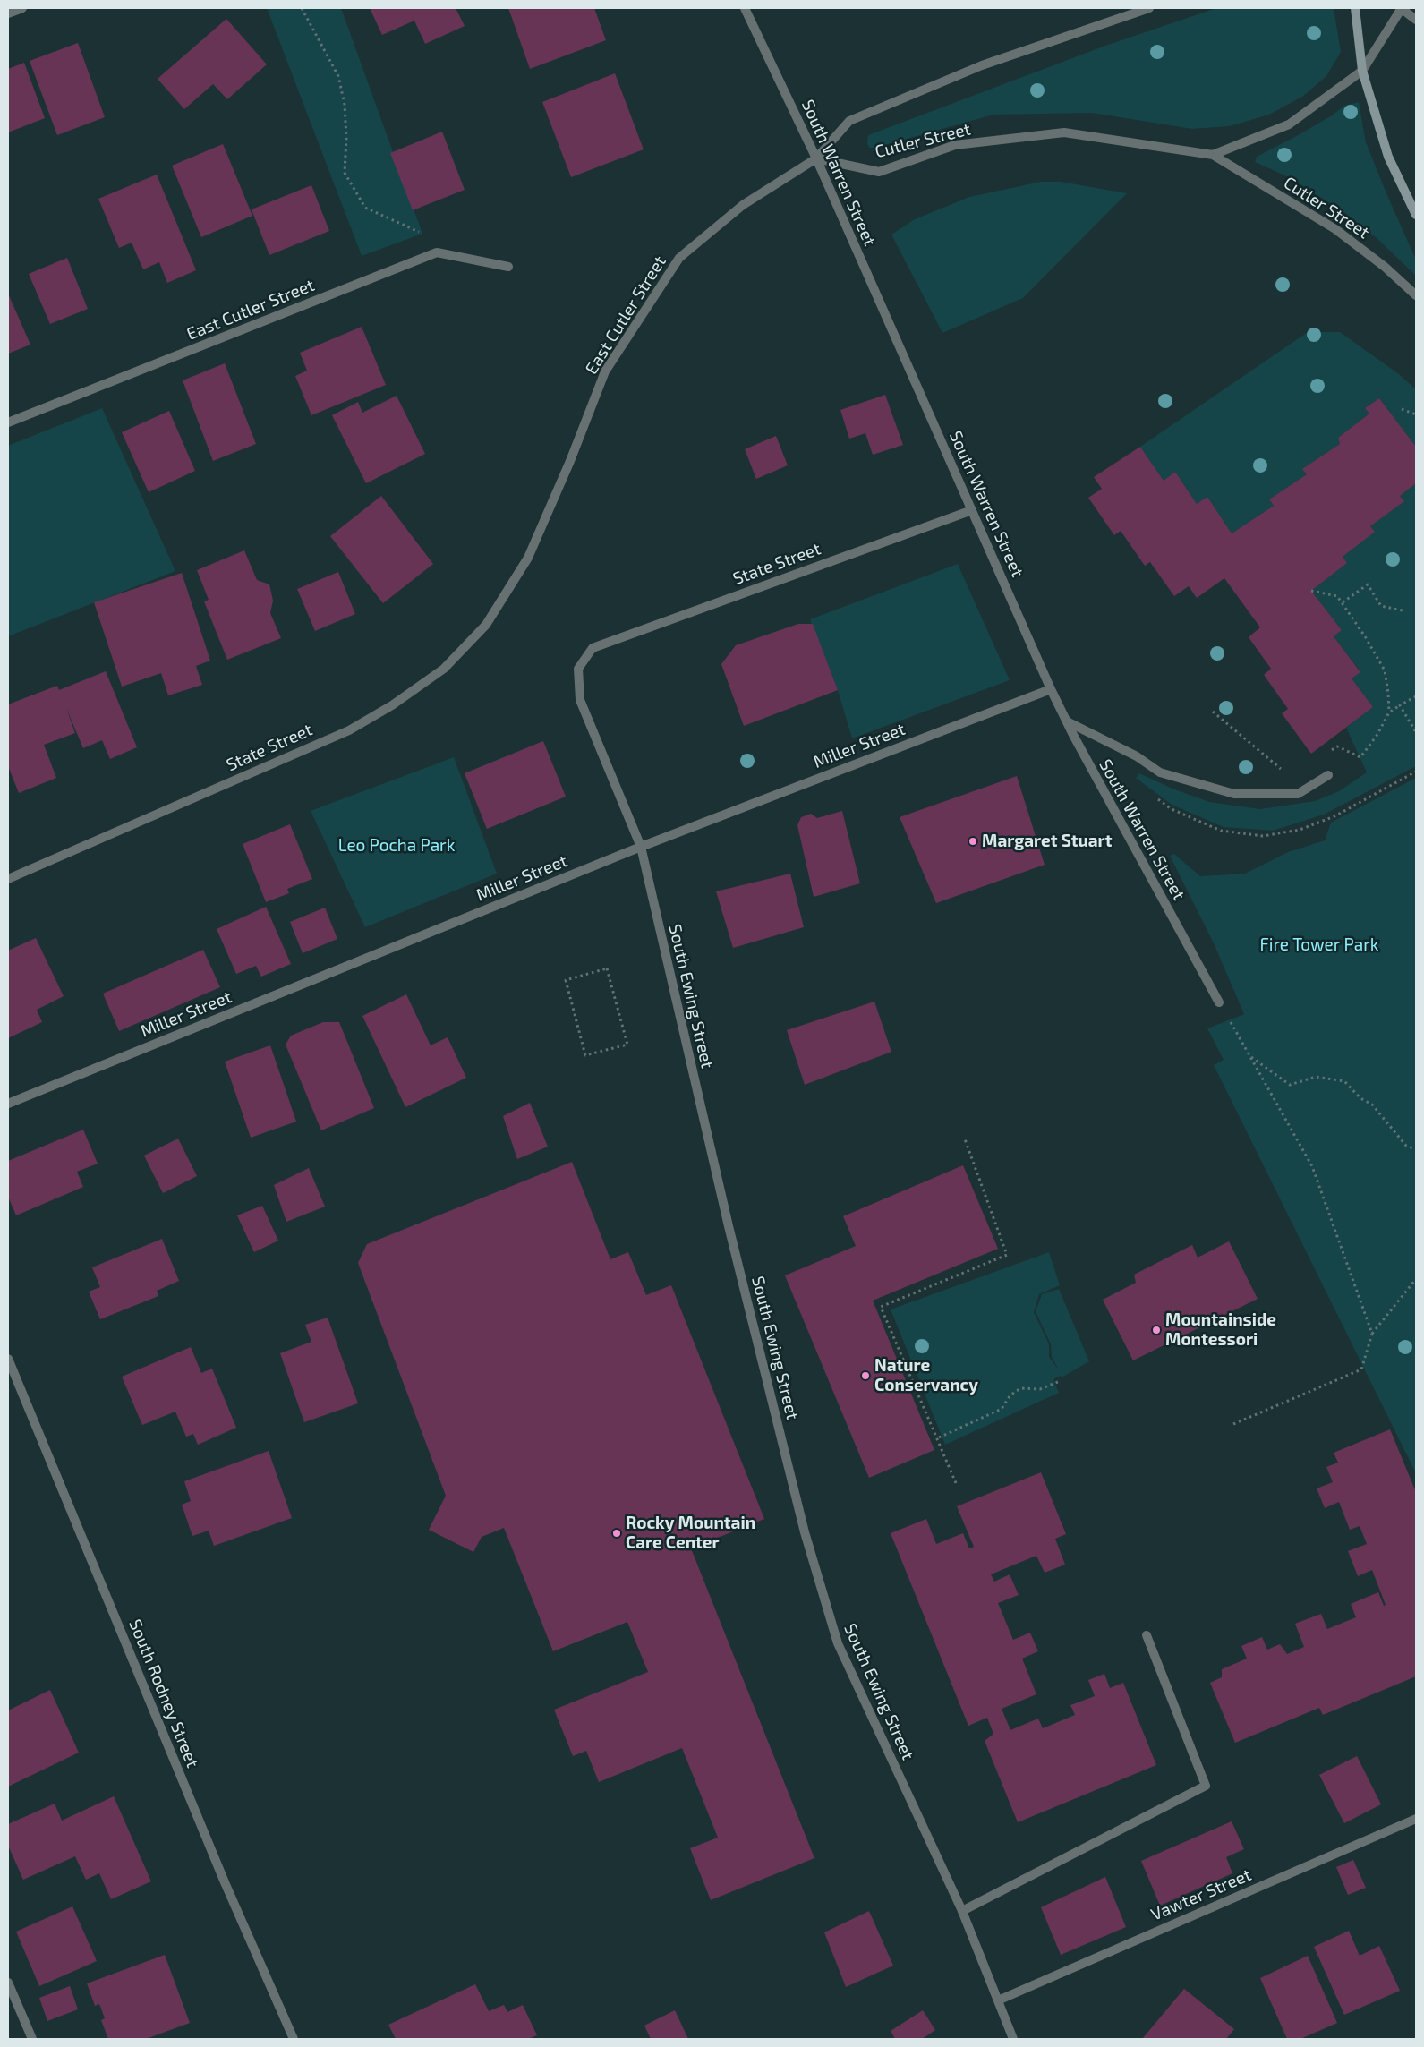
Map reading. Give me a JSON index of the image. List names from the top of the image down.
{
  "streets": {
    "street": [
      "Cutler Street",
      "South Warren Street",
      "East Cutler Street",
      "State Street",
      "Miller Street",
      "South Ewing Street",
      "South Rodney Street",
      "Vawter Street"
    ]
  },
  "crossings": [
    ["Cutler Street", "South Warren Street"],
    ["Cutler Street", "East Cutler Street"],
    ["South Warren Street", "East Cutler Street"],
    ["South Warren Street", "State Street"],
    ["South Warren Street", "Miller Street"],
    ["East Cutler Street", "State Street"],
    ["State Street", "South Ewing Street"],
    ["Miller Street", "South Ewing Street"],
    ["South Ewing Street", "Vawter Street"]
  ],
  "parks": ["Leo Pocha Park", "Fire Tower Park"],
  "places": [
    "Margaret Stuart",
    "Mountainside Montessori",
    "Nature Conservancy",
    "Rocky Mountain Care Center"
  ]
}
